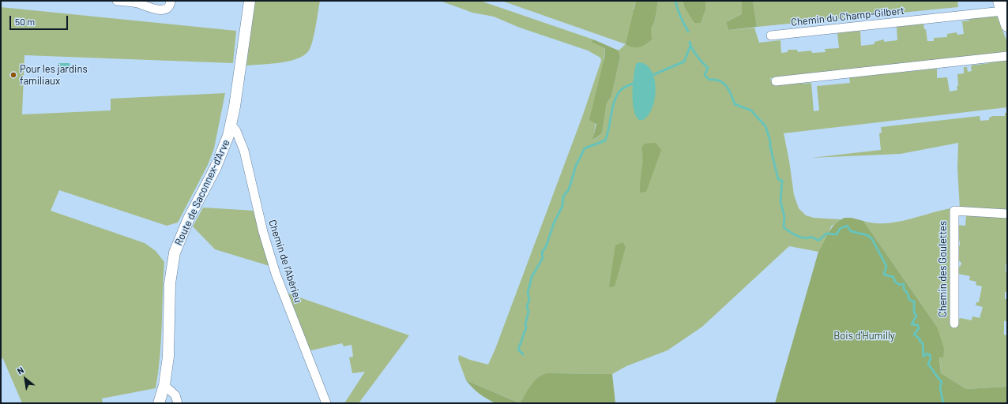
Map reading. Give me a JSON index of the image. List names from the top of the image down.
{
  "streets": {
    "street": [
      "Chemin du Champ-Gilbert",
      "Route de Saconnex-d'Arve",
      "Chemin de l'Abérieu",
      "Chemin des Goulettes"
    ]
  },
  "crossings": [
    ["Route de Saconnex-d'Arve", "Chemin de l'Abérieu"]
  ],
  "parks": ["Bois d'Humilly"],
  "places": ["Pour les jardins familiaux"],
  "scale_bar": "50 m",
  "north": "top left"
}
